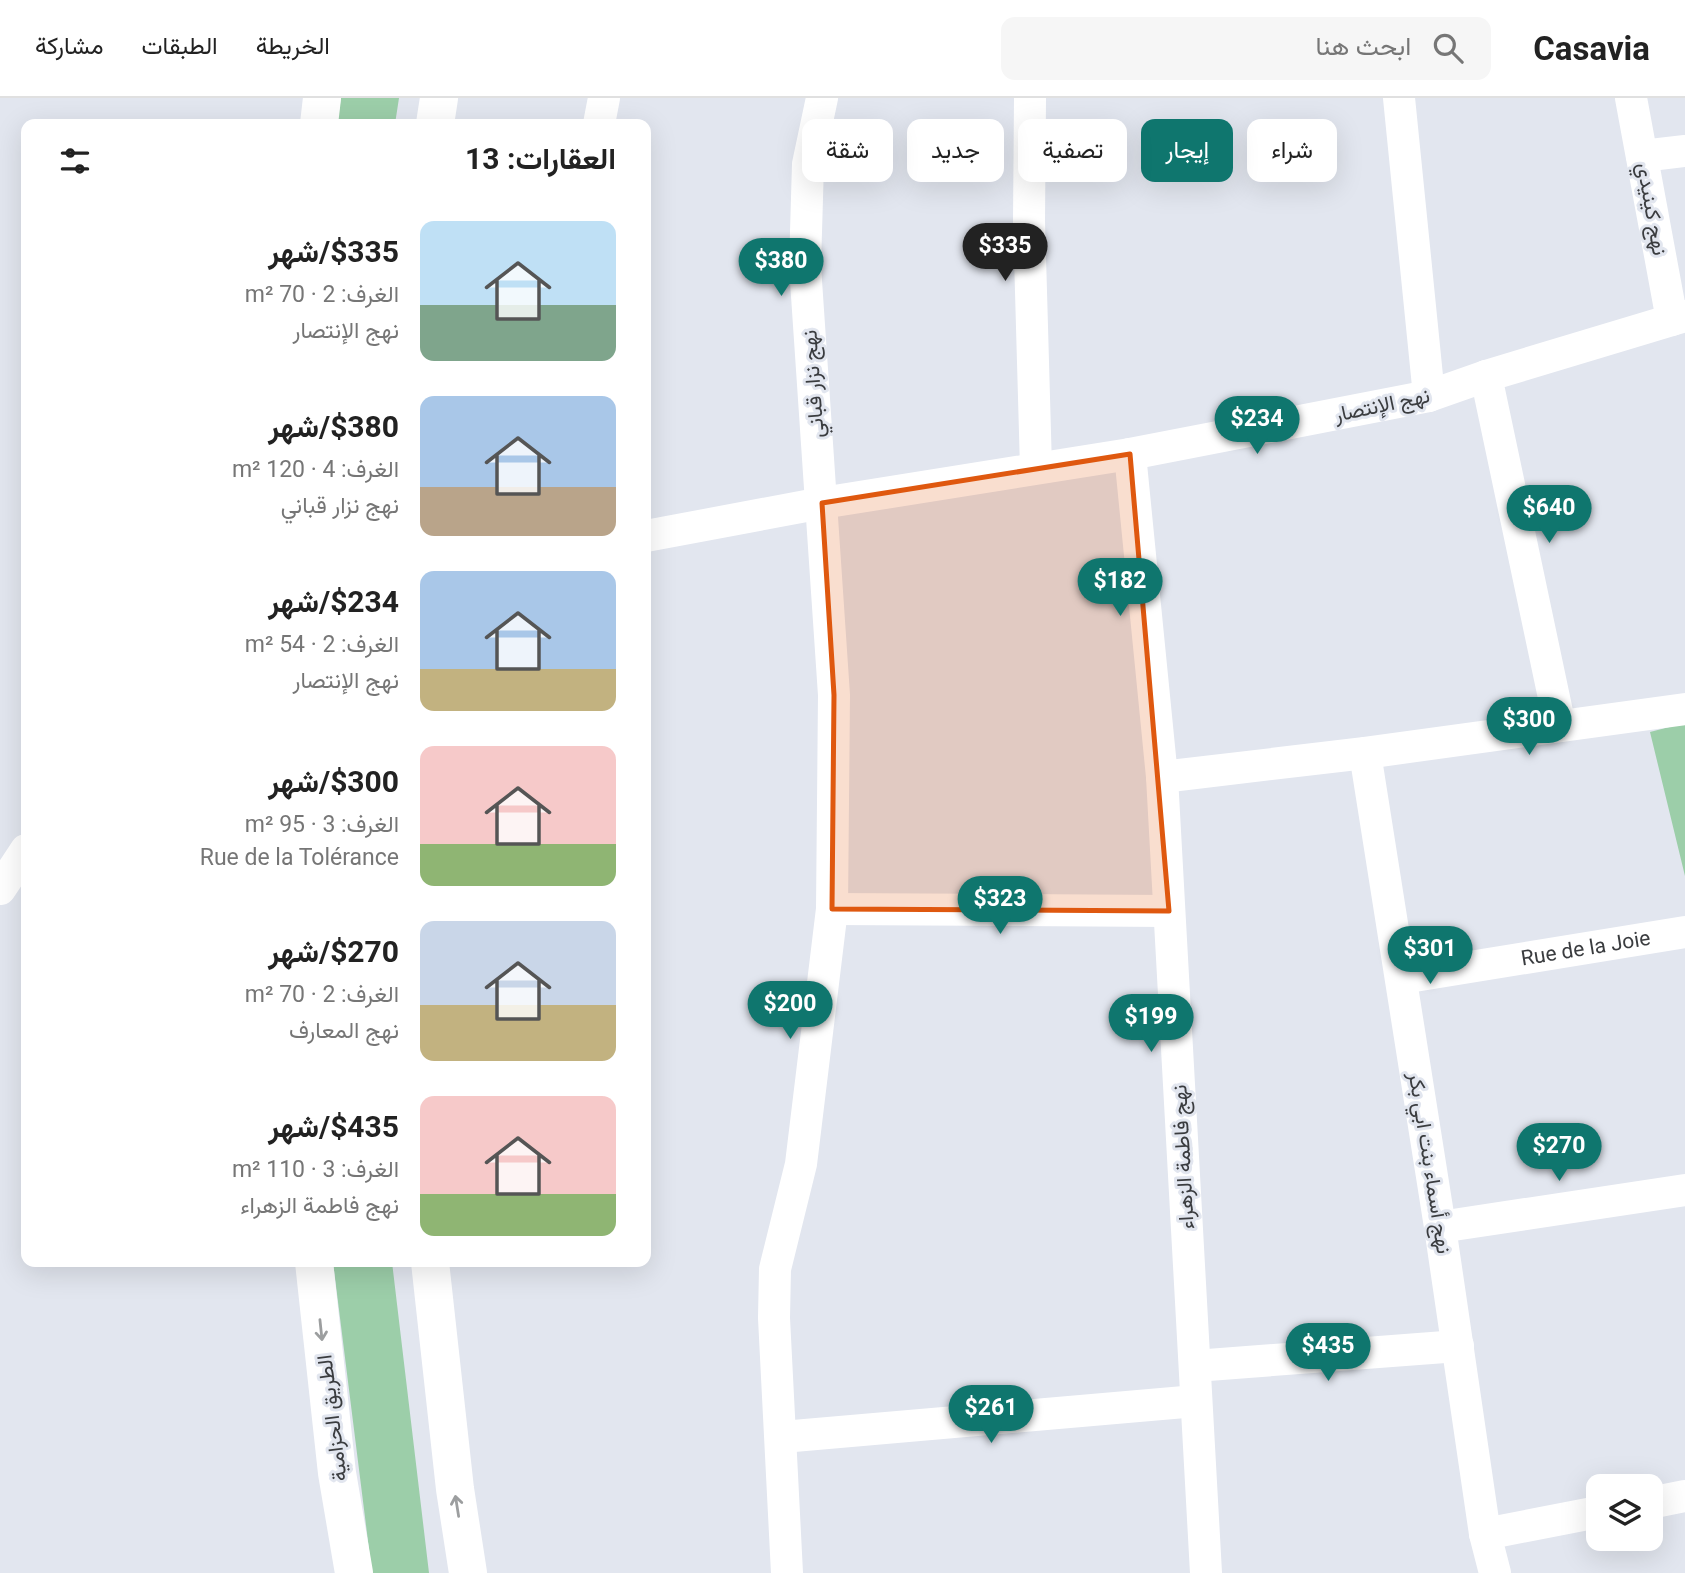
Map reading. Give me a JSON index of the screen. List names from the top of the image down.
{
  "streets": {
    "highway": ["الطريق الحزامية"],
    "street": [
      "نهج كينيدي",
      "نهج نزار قباني",
      "نهج الإنتصار",
      "Rue de la Joie",
      "نهج فاطمة الزهراء",
      "نهج أسماء بنت ابي بكر"
    ]
  },
  "crossings": [
    ["نهج كينيدي", "نهج الإنتصار"],
    ["نهج نزار قباني", "نهج الإنتصار"],
    ["نهج الإنتصار", "نهج فاطمة الزهراء"],
    ["Rue de la Joie", "نهج أسماء بنت ابي بكر"]
  ],
  "page": {
    "header": "Casavia",
    "search": "ابحث هنا",
    "nav": ["الخريطة", "الطبقات", "مشاركة"],
    "chip": [
      "شراء",
      "إيجار",
      "تصفية",
      "جديد",
      "شقة"
    ],
    "heading": "العقارات: 13",
    "list": [
      {
        "name": "$335/شهر",
        "note": "الغرف: 2 · 70 m² · نهج الإنتصار"
      },
      {
        "name": "$380/شهر",
        "note": "الغرف: 4 · 120 m² · نهج نزار قباني"
      },
      {
        "name": "$234/شهر",
        "note": "الغرف: 2 · 54 m² · نهج الإنتصار"
      },
      {
        "name": "$300/شهر",
        "note": "الغرف: 3 · 95 m² · Rue de la Tolérance"
      },
      {
        "name": "$270/شهر",
        "note": "الغرف: 2 · 70 m² · نهج المعارف"
      },
      {
        "name": "$435/شهر",
        "note": "الغرف: 3 · 110 m² · نهج فاطمة الزهراء"
      }
    ],
    "price": [
      "$335",
      "$380",
      "$234",
      "$640",
      "$182",
      "$300",
      "$323",
      "$301",
      "$200",
      "$199",
      "$270",
      "$435",
      "$261"
    ]
  }
}
